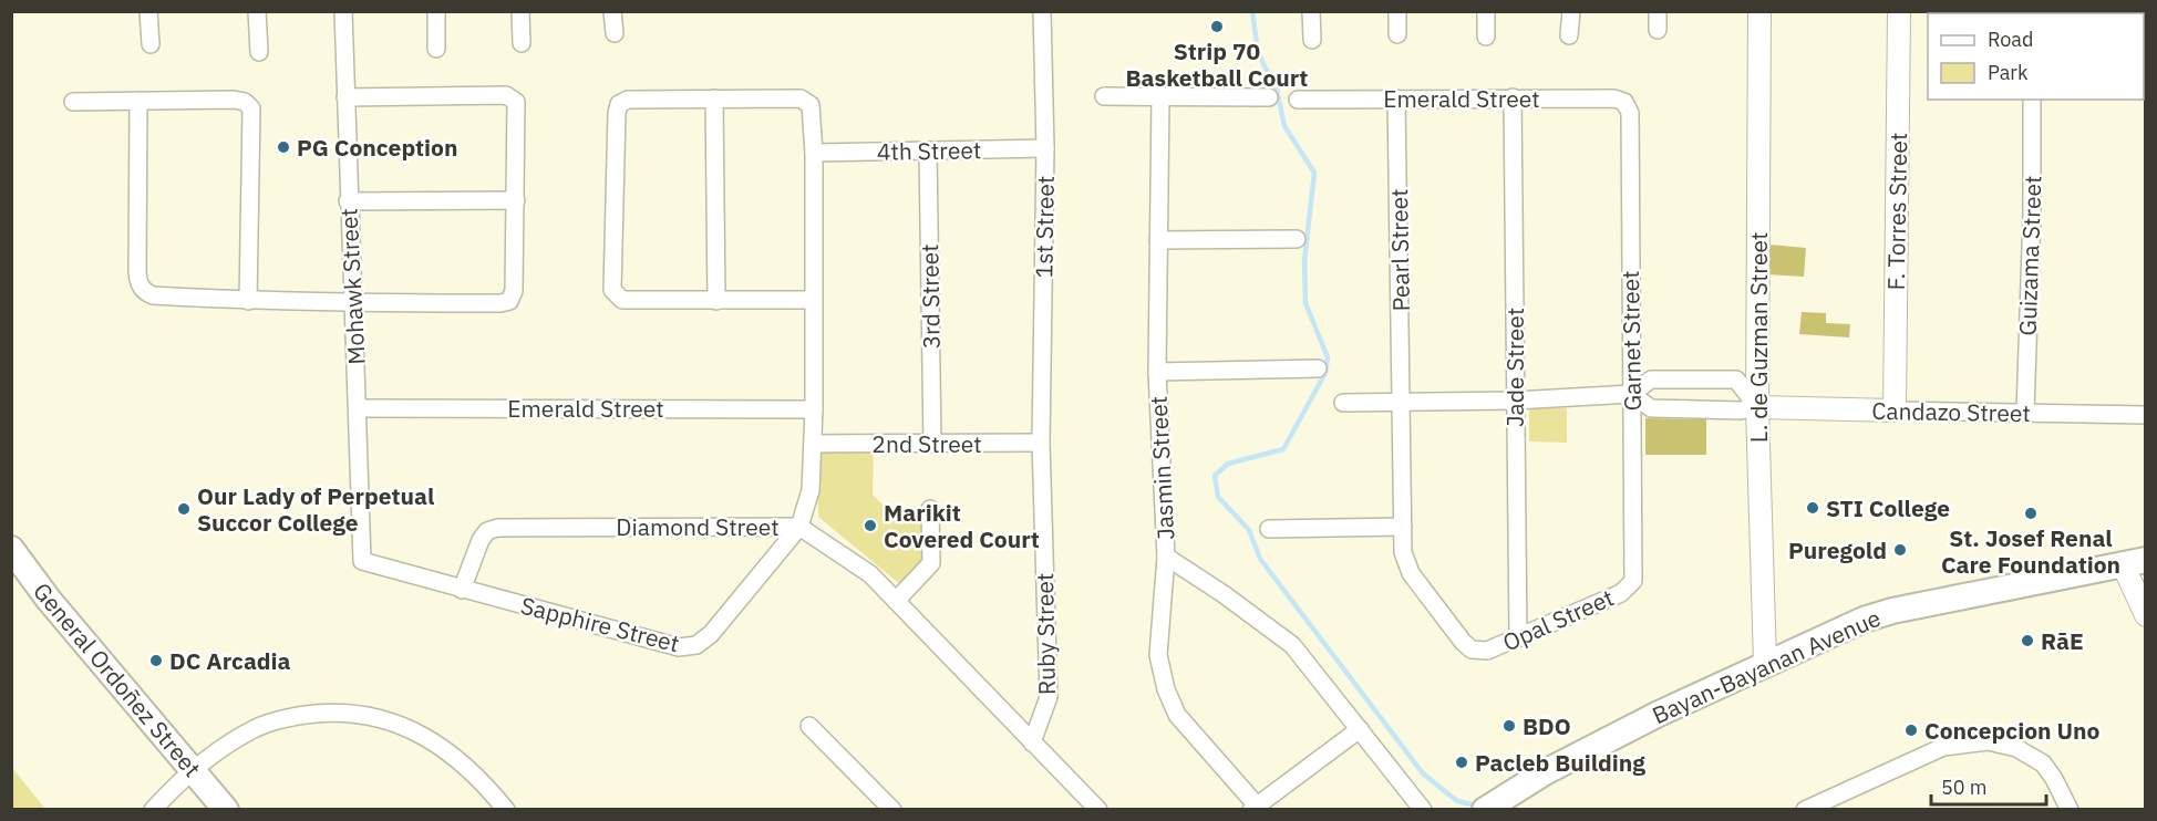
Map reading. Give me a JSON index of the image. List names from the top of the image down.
{
  "streets": {
    "main road": ["Bayan-Bayanan Avenue", "General Ordoñez Street"],
    "street": [
      "Emerald Street",
      "4th Street",
      "F. Torres Street",
      "1st Street",
      "Pearl Street",
      "Guizama Street",
      "Mohawk Street",
      "3rd Street",
      "L. de Guzman Street",
      "Garnet Street",
      "Jade Street",
      "Candazo Street",
      "2nd Street",
      "Jasmin Street",
      "Diamond Street",
      "Opal Street",
      "Sapphire Street",
      "Ruby Street"
    ]
  },
  "crossings": [
    ["Emerald Street", "Pearl Street"],
    ["Emerald Street", "Mohawk Street"],
    ["Emerald Street", "Garnet Street"],
    ["Emerald Street", "Jade Street"],
    ["Emerald Street", "Sapphire Street"],
    ["4th Street", "1st Street"],
    ["4th Street", "3rd Street"],
    ["4th Street", "Sapphire Street"],
    ["F. Torres Street", "Candazo Street"],
    ["1st Street", "2nd Street"],
    ["1st Street", "Ruby Street"],
    ["Pearl Street", "Opal Street"],
    ["Guizama Street", "Candazo Street"],
    ["Mohawk Street", "Sapphire Street"],
    ["3rd Street", "2nd Street"],
    ["L. de Guzman Street", "Candazo Street"],
    ["L. de Guzman Street", "Bayan-Bayanan Avenue"],
    ["Garnet Street", "Opal Street"],
    ["Jade Street", "Opal Street"],
    ["2nd Street", "Sapphire Street"],
    ["2nd Street", "Ruby Street"],
    ["Diamond Street", "Sapphire Street"],
    ["Diamond Street", "Ruby Street"]
  ],
  "places": [
    "Strip 70 Basketball Court",
    "PG Conception",
    "STI College",
    "Our Lady of Perpetual Succor College",
    "St. Josef Renal Care Foundation",
    "Marikit Covered Court",
    "Puregold",
    "RāE",
    "DC Arcadia",
    "BDO",
    "Concepcion Uno",
    "Pacleb Building"
  ],
  "legend": ["Road", "Park"],
  "scale_bar": "50 m"
}
